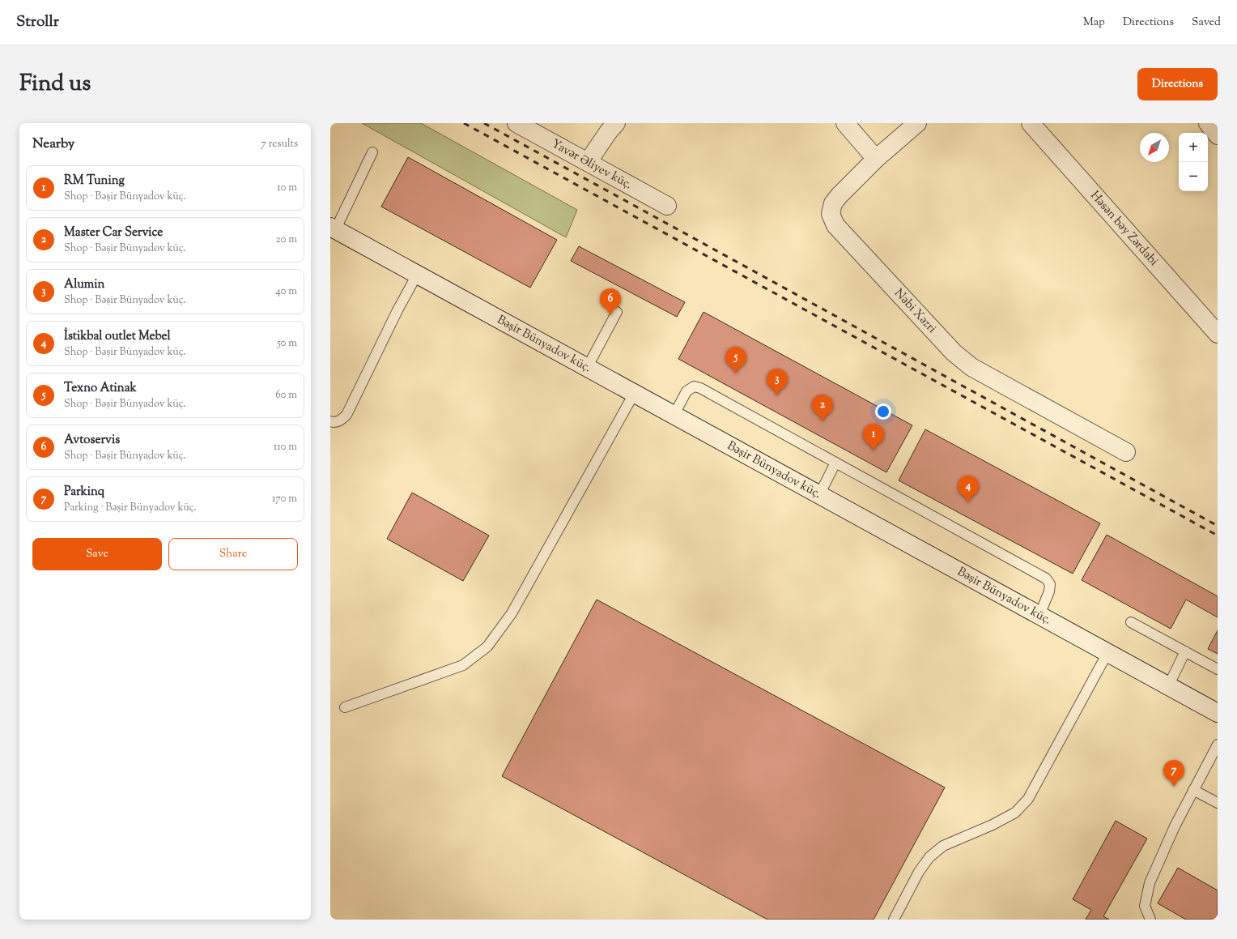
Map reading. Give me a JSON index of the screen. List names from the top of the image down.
{
  "streets": {
    "street": [
      "Yavər Əliyev küç.",
      "Həsən bəy Zərdabi",
      "Nəbi Xəzri",
      "Bəşir Bünyadov küç."
    ]
  },
  "north": "bottom left",
  "page": {
    "header": "Strollr",
    "nav": ["Map", "Directions", "Saved"],
    "title": "Find us",
    "buttons": [
      "Directions",
      ["Save", "Share"]
    ],
    "heading": ["Nearby", "7 results"],
    "map_buttons": ["+", "−"],
    "list": [
      {
        "mark": "1",
        "name": "RM Tuning",
        "note": "Shop · Bəşir Bünyadov küç.",
        "value": "10 m"
      },
      {
        "mark": "2",
        "name": "Master Car Service",
        "note": "Shop · Bəşir Bünyadov küç.",
        "value": "20 m"
      },
      {
        "mark": "3",
        "name": "Alumin",
        "note": "Shop · Bəşir Bünyadov küç.",
        "value": "40 m"
      },
      {
        "mark": "4",
        "name": "İstikbal outlet Mebel",
        "note": "Shop · Bəşir Bünyadov küç.",
        "value": "50 m"
      },
      {
        "mark": "5",
        "name": "Texno Atinak",
        "note": "Shop · Bəşir Bünyadov küç.",
        "value": "60 m"
      },
      {
        "mark": "6",
        "name": "Avtoservis",
        "note": "Shop · Bəşir Bünyadov küç.",
        "value": "110 m"
      },
      {
        "mark": "7",
        "name": "Parkinq",
        "note": "Parking · Bəşir Bünyadov küç.",
        "value": "170 m"
      }
    ],
    "pins": [
      "6",
      "5",
      "3",
      "2",
      "1",
      "4",
      "7"
    ]
  }
}
